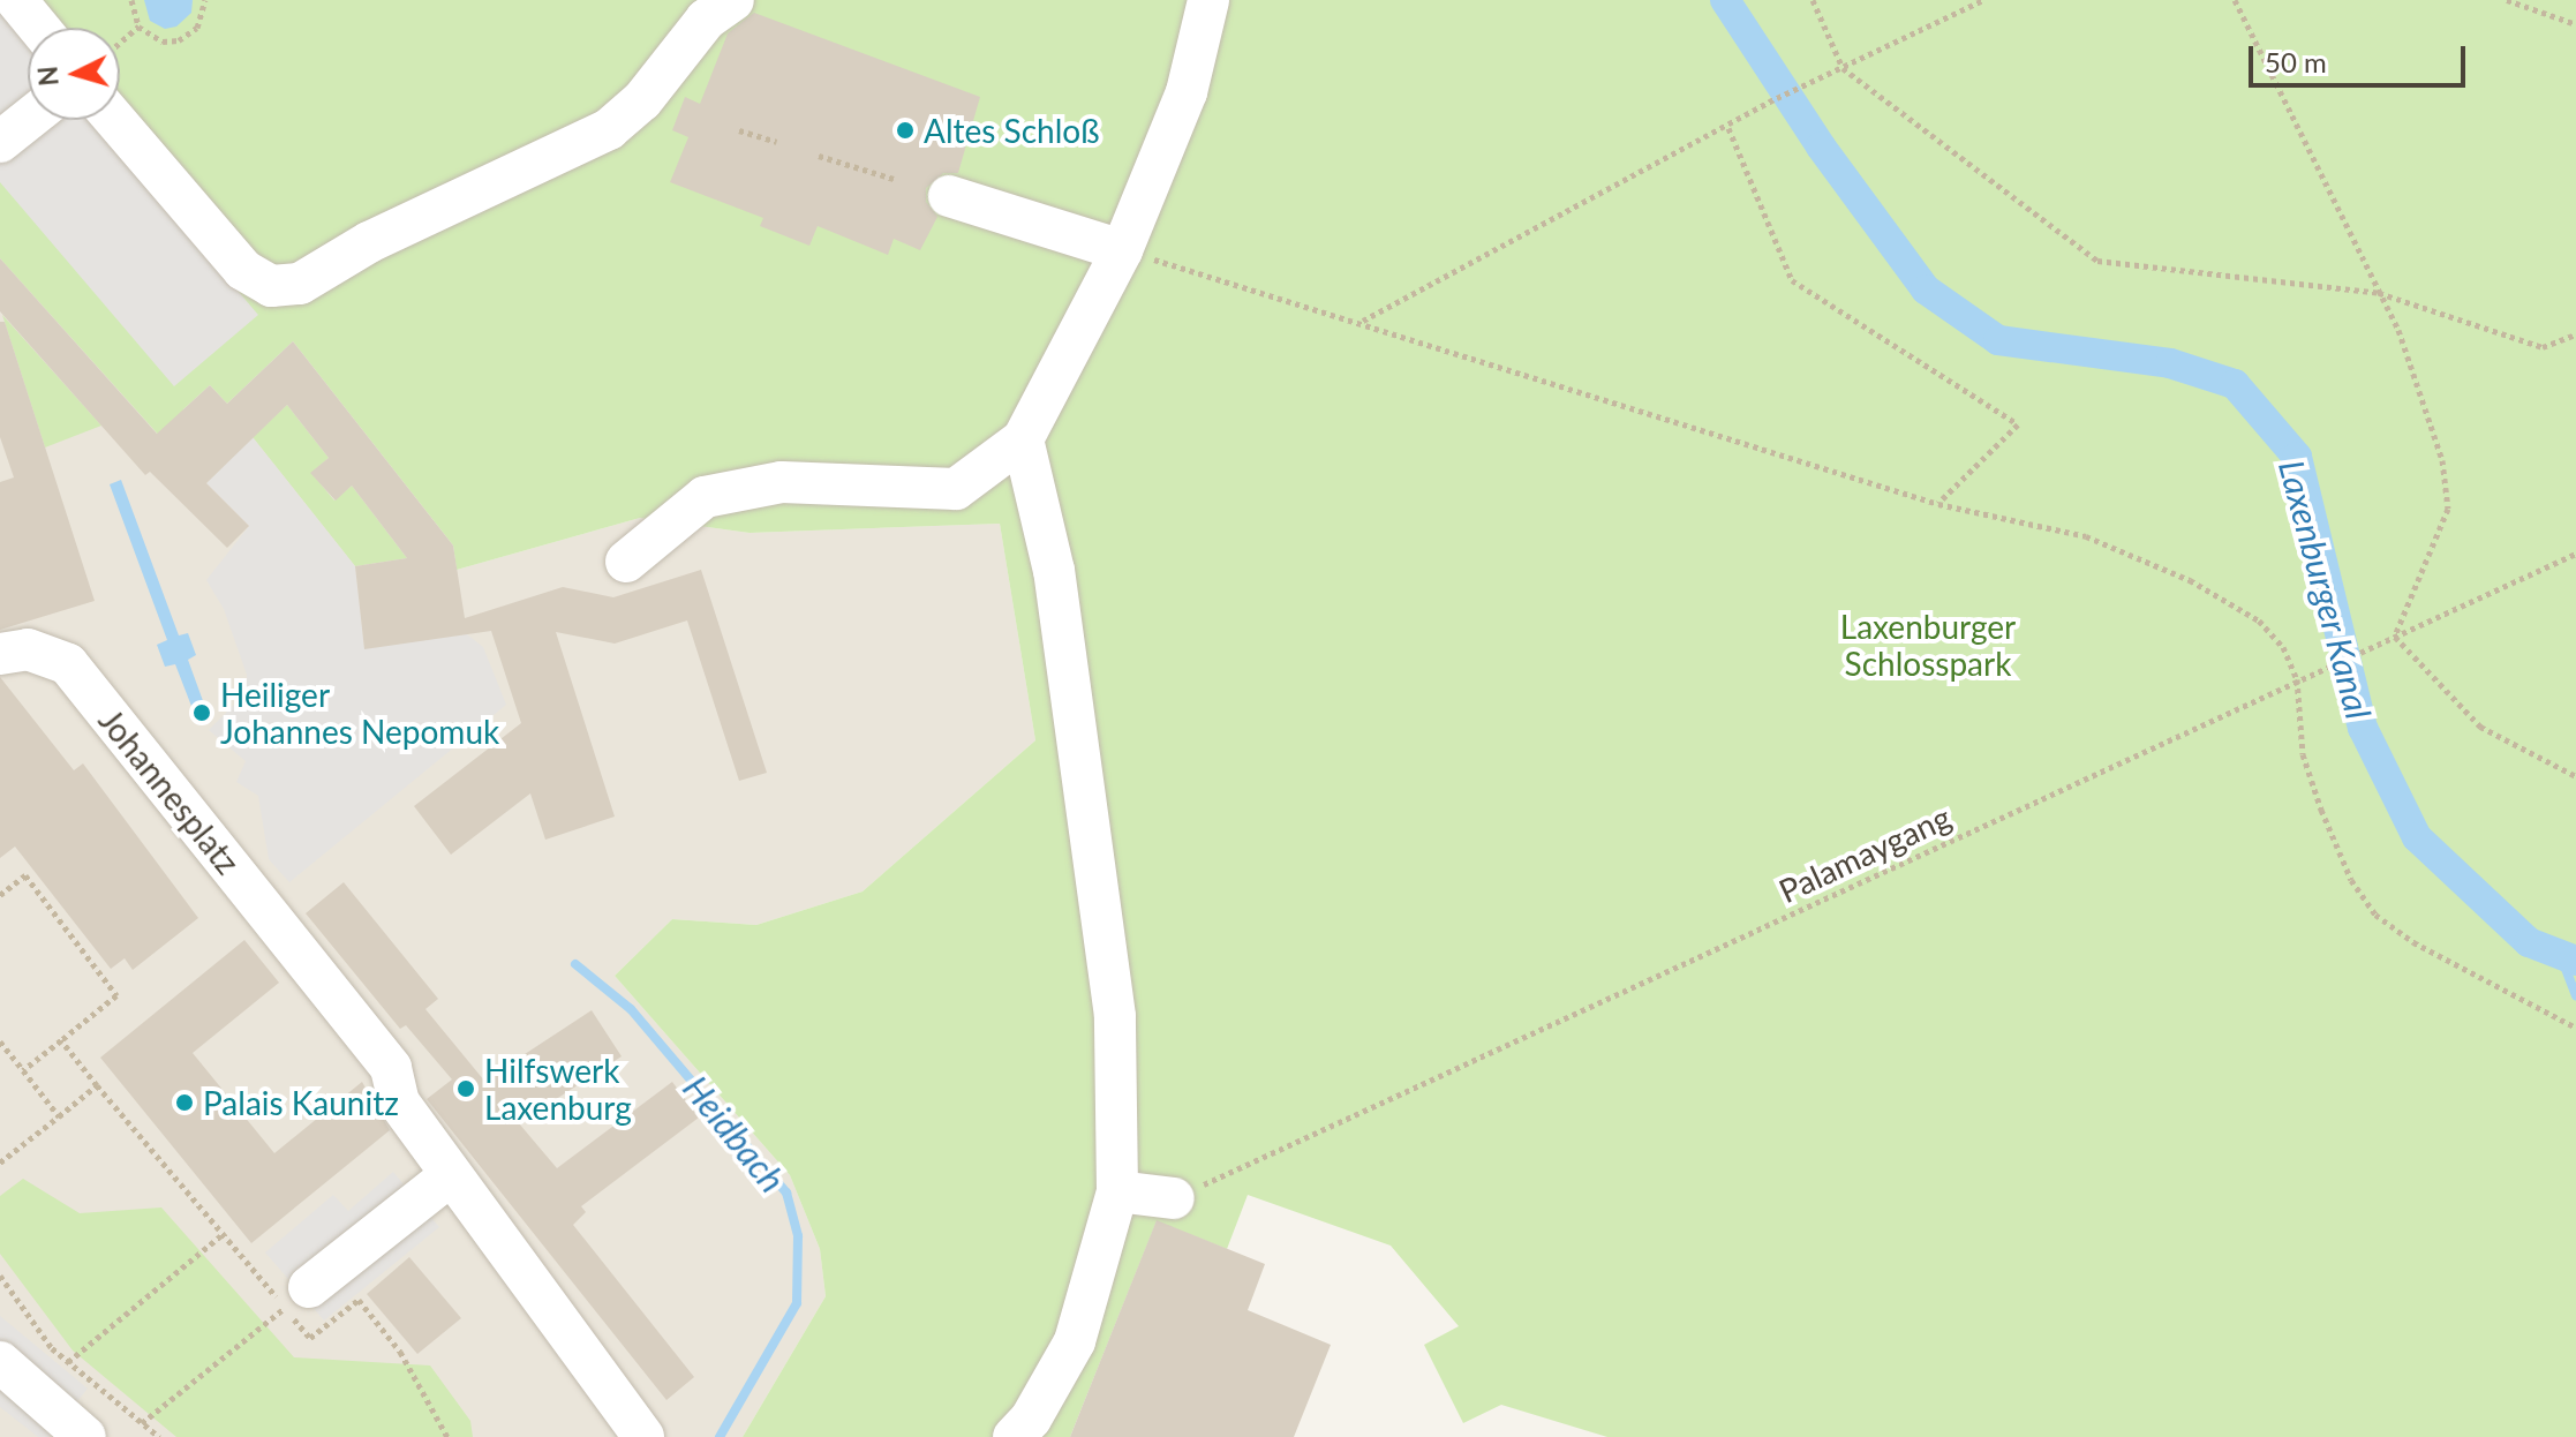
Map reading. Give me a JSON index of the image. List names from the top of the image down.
{
  "streets": {
    "street": ["Johannesplatz"],
    "path": ["Palamaygang"]
  },
  "water": ["Laxenburger Kanal", "Heidbach"],
  "parks": ["Laxenburger Schlosspark"],
  "places": [
    "Altes Schloß",
    "Heiliger Johannes Nepomuk",
    "Hilfswerk Laxenburg",
    "Palais Kaunitz"
  ],
  "scale_bar": "50 m",
  "north": "left"
}
